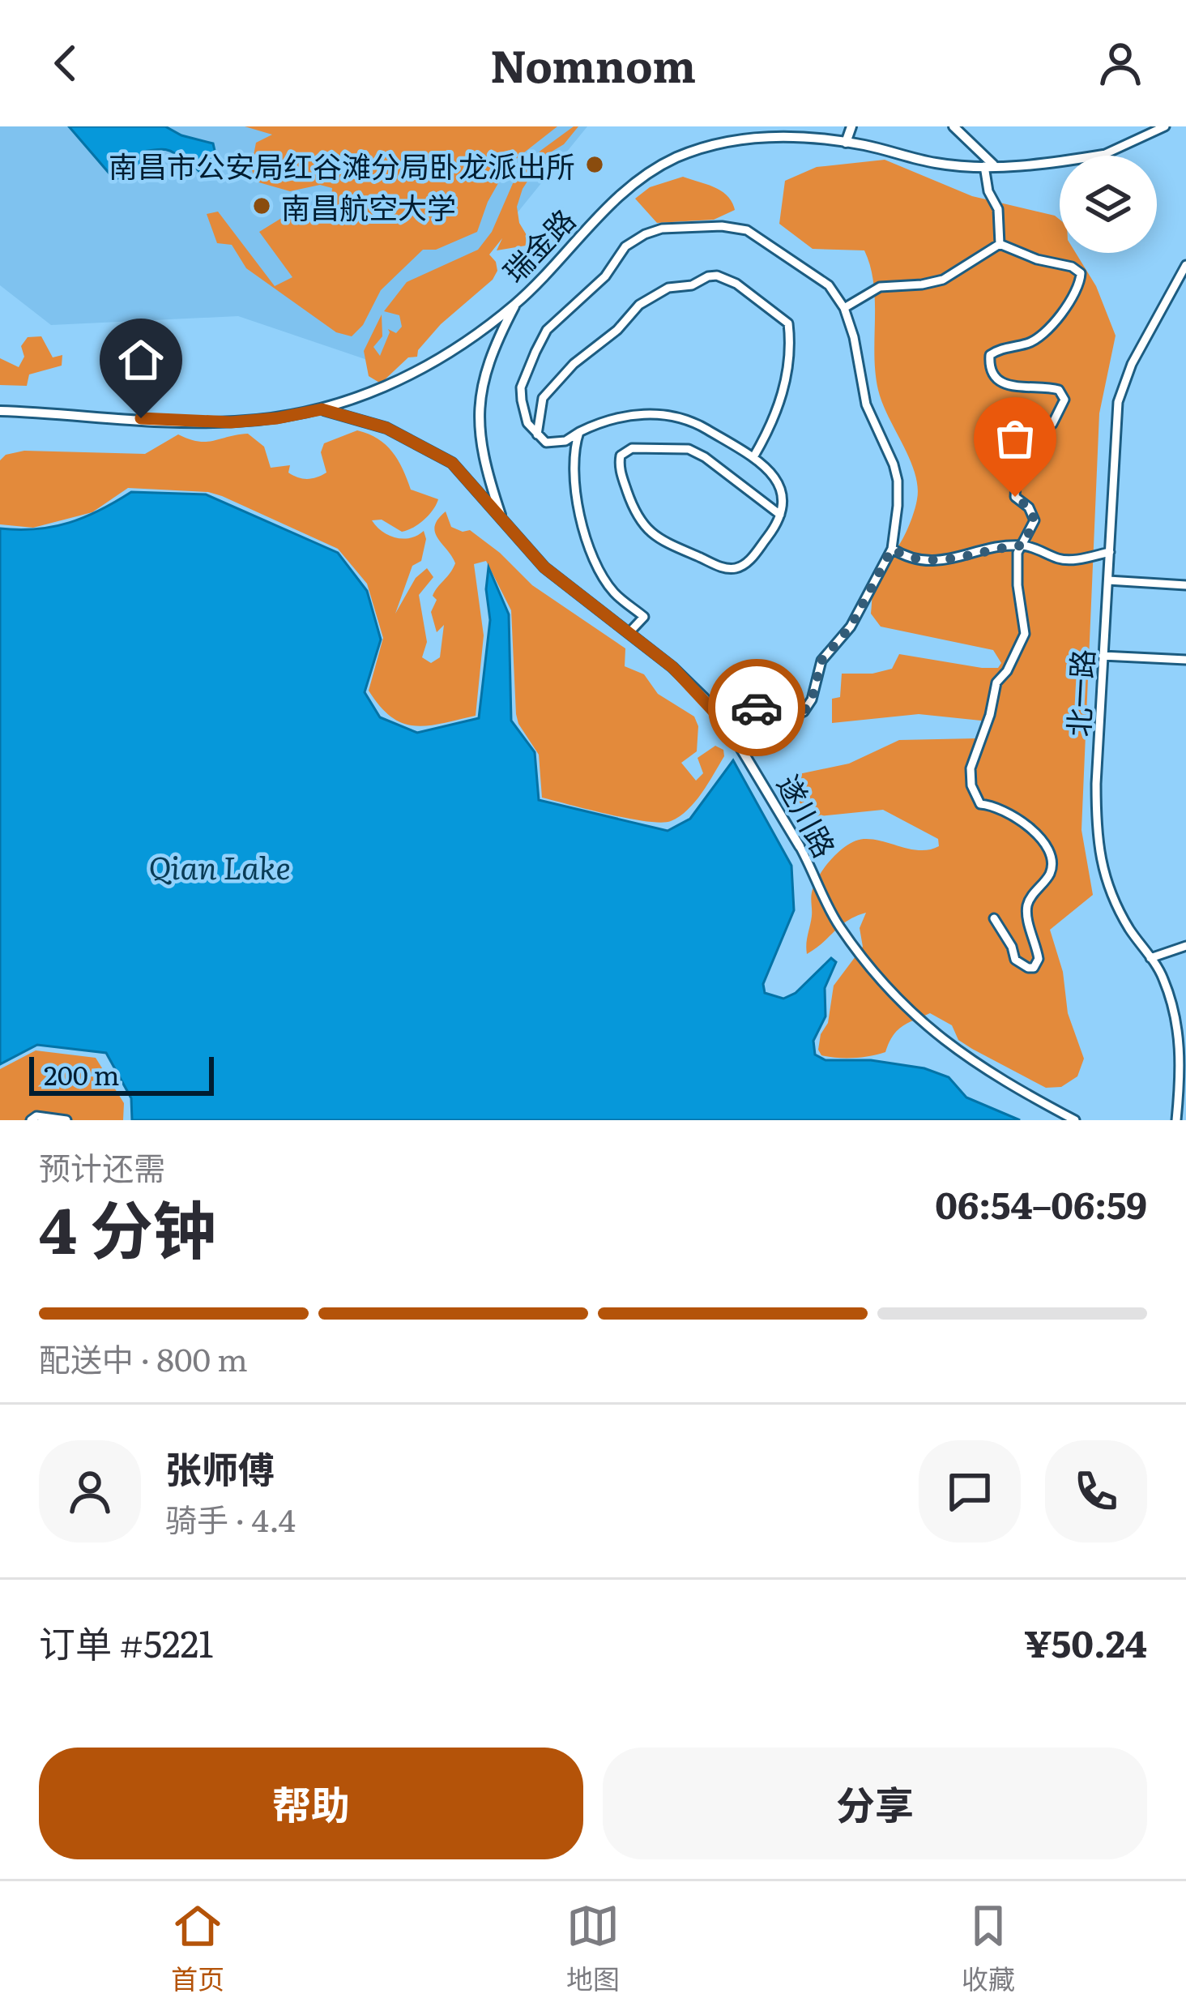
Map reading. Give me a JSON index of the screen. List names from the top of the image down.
{
  "streets": {
    "street": ["瑞金路", "北一路", "遂川路"]
  },
  "crossings": [
    ["瑞金路", "遂川路"]
  ],
  "water": ["Qian Lake"],
  "places": ["南昌市公安局红谷滩分局卧龙派出所", "南昌航空大学"],
  "scale_bar": "200 m",
  "page": {
    "header": "Nomnom",
    "scale": "200 m",
    "heading": ["4 分钟", "预计还需", "06:54–06:59"],
    "panel": [
      "张师傅",
      "骑手 · 4.4",
      "订单 #5221",
      "¥50.24"
    ],
    "bar": "配送中 · 800 m",
    "buttons": ["帮助", "分享"],
    "tabs": ["首页", "地图", "收藏"]
  }
}
